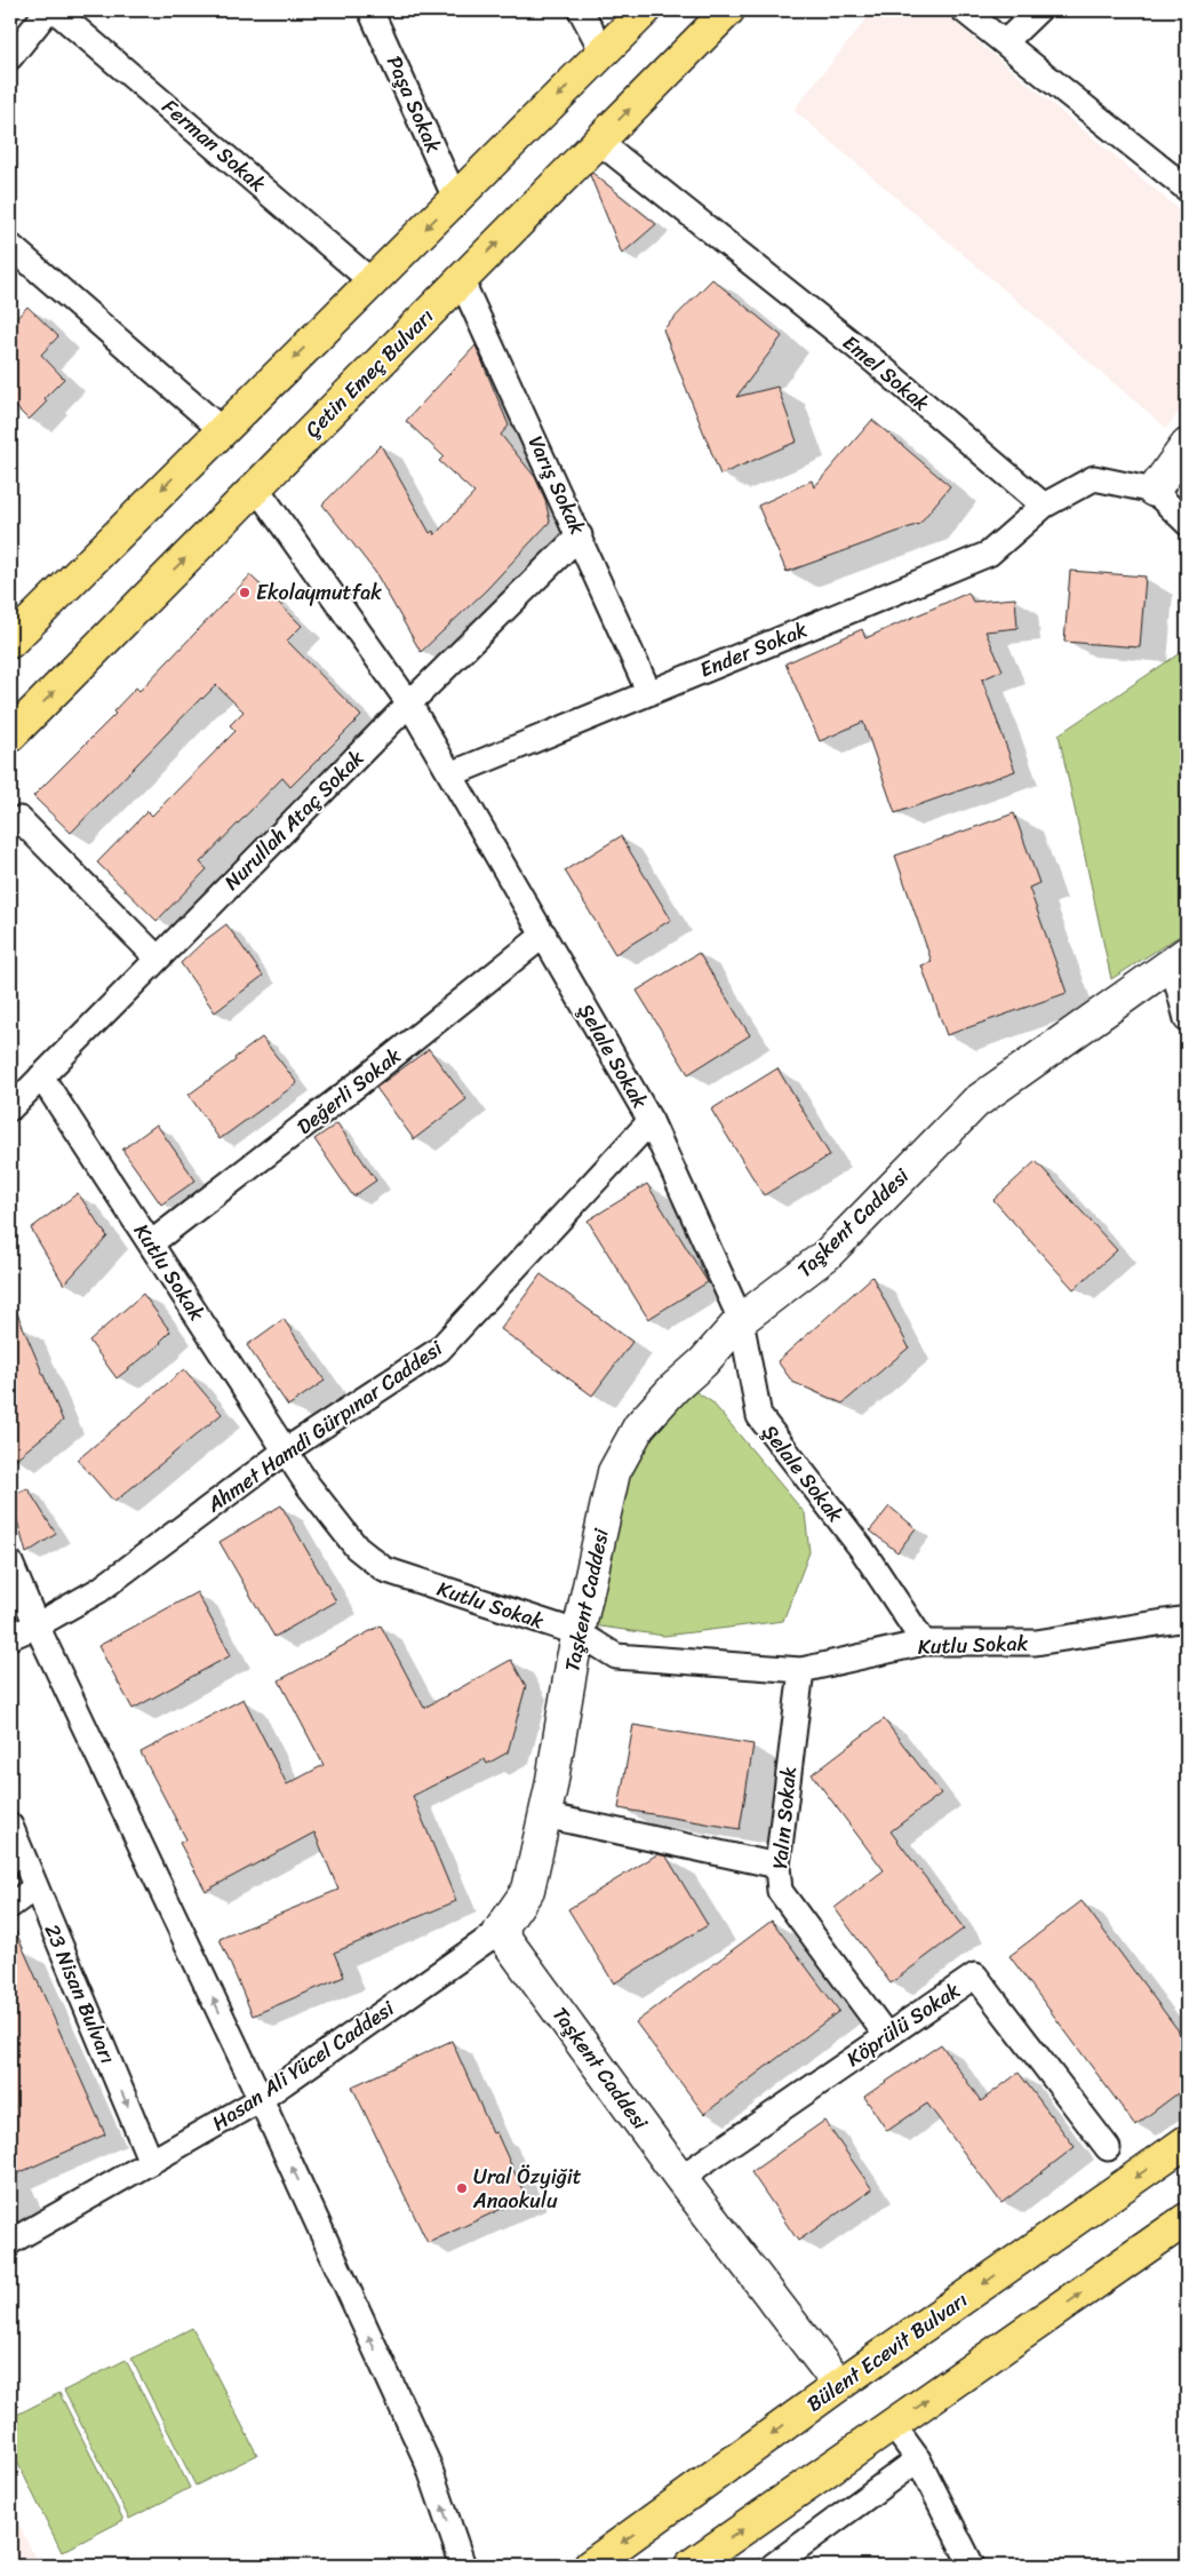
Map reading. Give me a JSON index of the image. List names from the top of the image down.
{
  "streets": {
    "main road": ["Çetin Emeç Bulvarı", "Bülent Ecevit Bulvarı"],
    "street": [
      "Paşa Sokak",
      "Ferman Sokak",
      "Emel Sokak",
      "Varış Sokak",
      "Ender Sokak",
      "Nurullah Ataç Sokak",
      "Şelale Sokak",
      "Değerli Sokak",
      "Taşkent Caddesi",
      "Kutlu Sokak",
      "Ahmet Hamdi Gürpınar Caddesi",
      "Yalın Sokak",
      "23 Nisan Bulvarı",
      "Köprülü Sokak",
      "Hasan Ali Yücel Caddesi"
    ]
  },
  "crossings": [
    ["Çetin Emeç Bulvarı", "Emel Sokak"],
    ["Çetin Emeç Bulvarı", "Varış Sokak"],
    ["Çetin Emeç Bulvarı", "Şelale Sokak"],
    ["Emel Sokak", "Ender Sokak"],
    ["Varış Sokak", "Ender Sokak"],
    ["Varış Sokak", "Nurullah Ataç Sokak"],
    ["Ender Sokak", "Şelale Sokak"],
    ["Nurullah Ataç Sokak", "Şelale Sokak"],
    ["Nurullah Ataç Sokak", "Kutlu Sokak"],
    ["Şelale Sokak", "Değerli Sokak"],
    ["Şelale Sokak", "Taşkent Caddesi"],
    ["Şelale Sokak", "Kutlu Sokak"],
    ["Şelale Sokak", "Ahmet Hamdi Gürpınar Caddesi"],
    ["Değerli Sokak", "Kutlu Sokak"],
    ["Taşkent Caddesi", "Kutlu Sokak"],
    ["Taşkent Caddesi", "Köprülü Sokak"],
    ["Taşkent Caddesi", "Hasan Ali Yücel Caddesi"],
    ["Taşkent Caddesi", "Bülent Ecevit Bulvarı"],
    ["Kutlu Sokak", "Ahmet Hamdi Gürpınar Caddesi"],
    ["Kutlu Sokak", "Yalın Sokak"],
    ["Yalın Sokak", "Köprülü Sokak"],
    ["23 Nisan Bulvarı", "Hasan Ali Yücel Caddesi"]
  ],
  "places": ["Ekolaymutfak", "Ural Özyiğit Anaokulu"]
}
